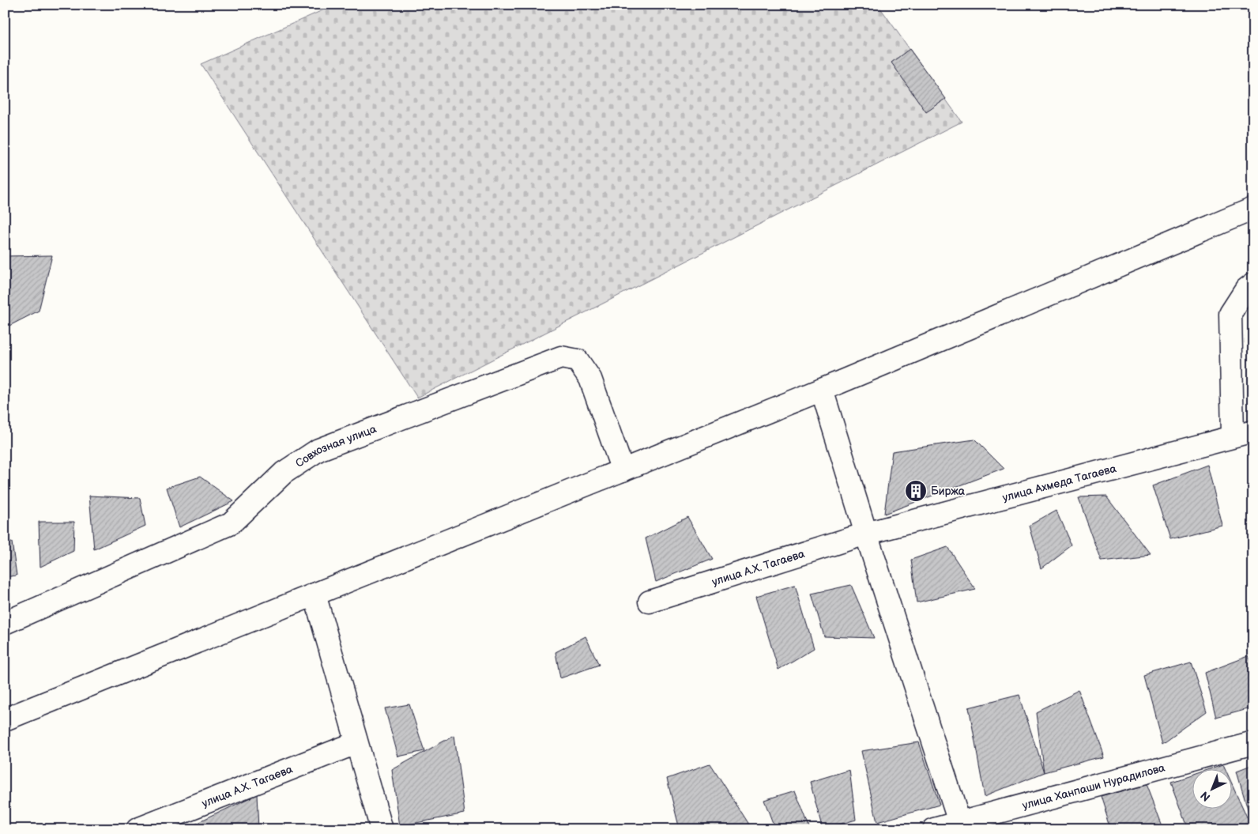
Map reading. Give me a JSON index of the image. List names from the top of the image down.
{
  "streets": {
    "street": [
      "Совхозная улица",
      "улица Ахмеда Тагаева",
      "улица А.Х. Тагаева",
      "улица Ханпаши Нурадилова"
    ]
  },
  "crossings": [
    ["улица Ахмеда Тагаева", "улица А.Х. Тагаева"]
  ],
  "places": {
    "building": ["Биржа"]
  },
  "north": "bottom left"
}
